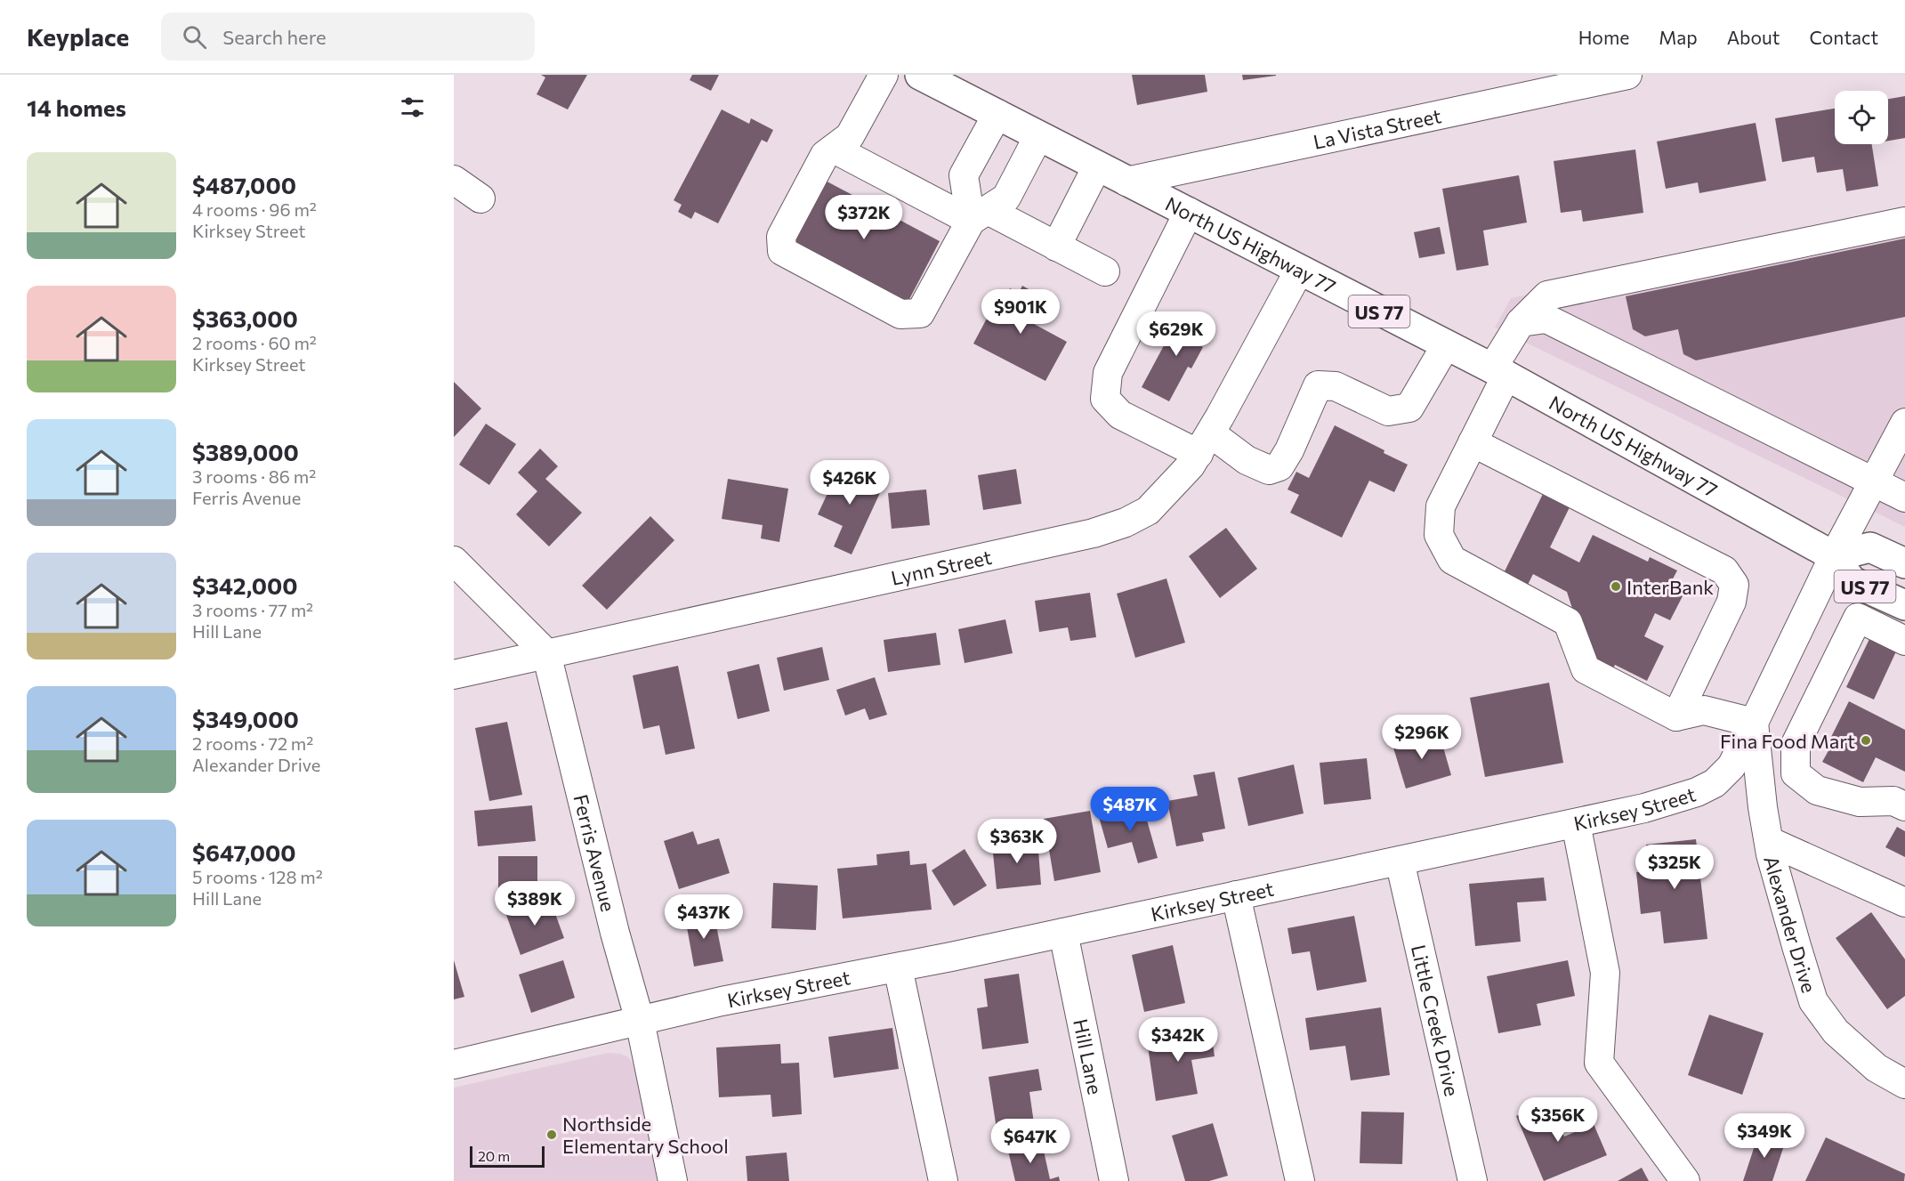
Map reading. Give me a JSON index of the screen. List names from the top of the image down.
{
  "streets": {
    "main road": ["North US Highway 77", "US 77"],
    "street": [
      "La Vista Street",
      "Lynn Street",
      "Kirksey Street",
      "Ferris Avenue",
      "Alexander Drive",
      "Little Creek Drive",
      "Hill Lane"
    ]
  },
  "crossings": [
    ["La Vista Street", "North US Highway 77"],
    ["North US Highway 77", "US 77"],
    ["North US Highway 77", "Lynn Street"],
    ["North US Highway 77", "Kirksey Street"],
    ["US 77", "Kirksey Street"],
    ["Lynn Street", "Ferris Avenue"],
    ["Kirksey Street", "Ferris Avenue"],
    ["Kirksey Street", "Alexander Drive"],
    ["Kirksey Street", "Little Creek Drive"],
    ["Kirksey Street", "Hill Lane"]
  ],
  "places": ["InterBank", "Fina Food Mart", "Northside Elementary School"],
  "scale_bar": "20 m",
  "page": {
    "header": "Keyplace",
    "search": "Search here",
    "nav": [
      "Home",
      "Map",
      "About",
      "Contact"
    ],
    "heading": "14 homes",
    "list": [
      {
        "name": "$487,000",
        "note": "4 rooms · 96 m² · Kirksey Street"
      },
      {
        "name": "$363,000",
        "note": "2 rooms · 60 m² · Kirksey Street"
      },
      {
        "name": "$389,000",
        "note": "3 rooms · 86 m² · Ferris Avenue"
      },
      {
        "name": "$342,000",
        "note": "3 rooms · 77 m² · Hill Lane"
      },
      {
        "name": "$349,000",
        "note": "2 rooms · 72 m² · Alexander Drive"
      },
      {
        "name": "$647,000",
        "note": "5 rooms · 128 m² · Hill Lane"
      }
    ],
    "price": [
      "$372K",
      "$901K",
      "$629K",
      "$426K",
      "$296K",
      "$487K",
      "$363K",
      "$325K",
      "$389K",
      "$437K",
      "$342K",
      "$356K",
      "$349K",
      "$647K"
    ],
    "scale": "20 m"
  }
}
